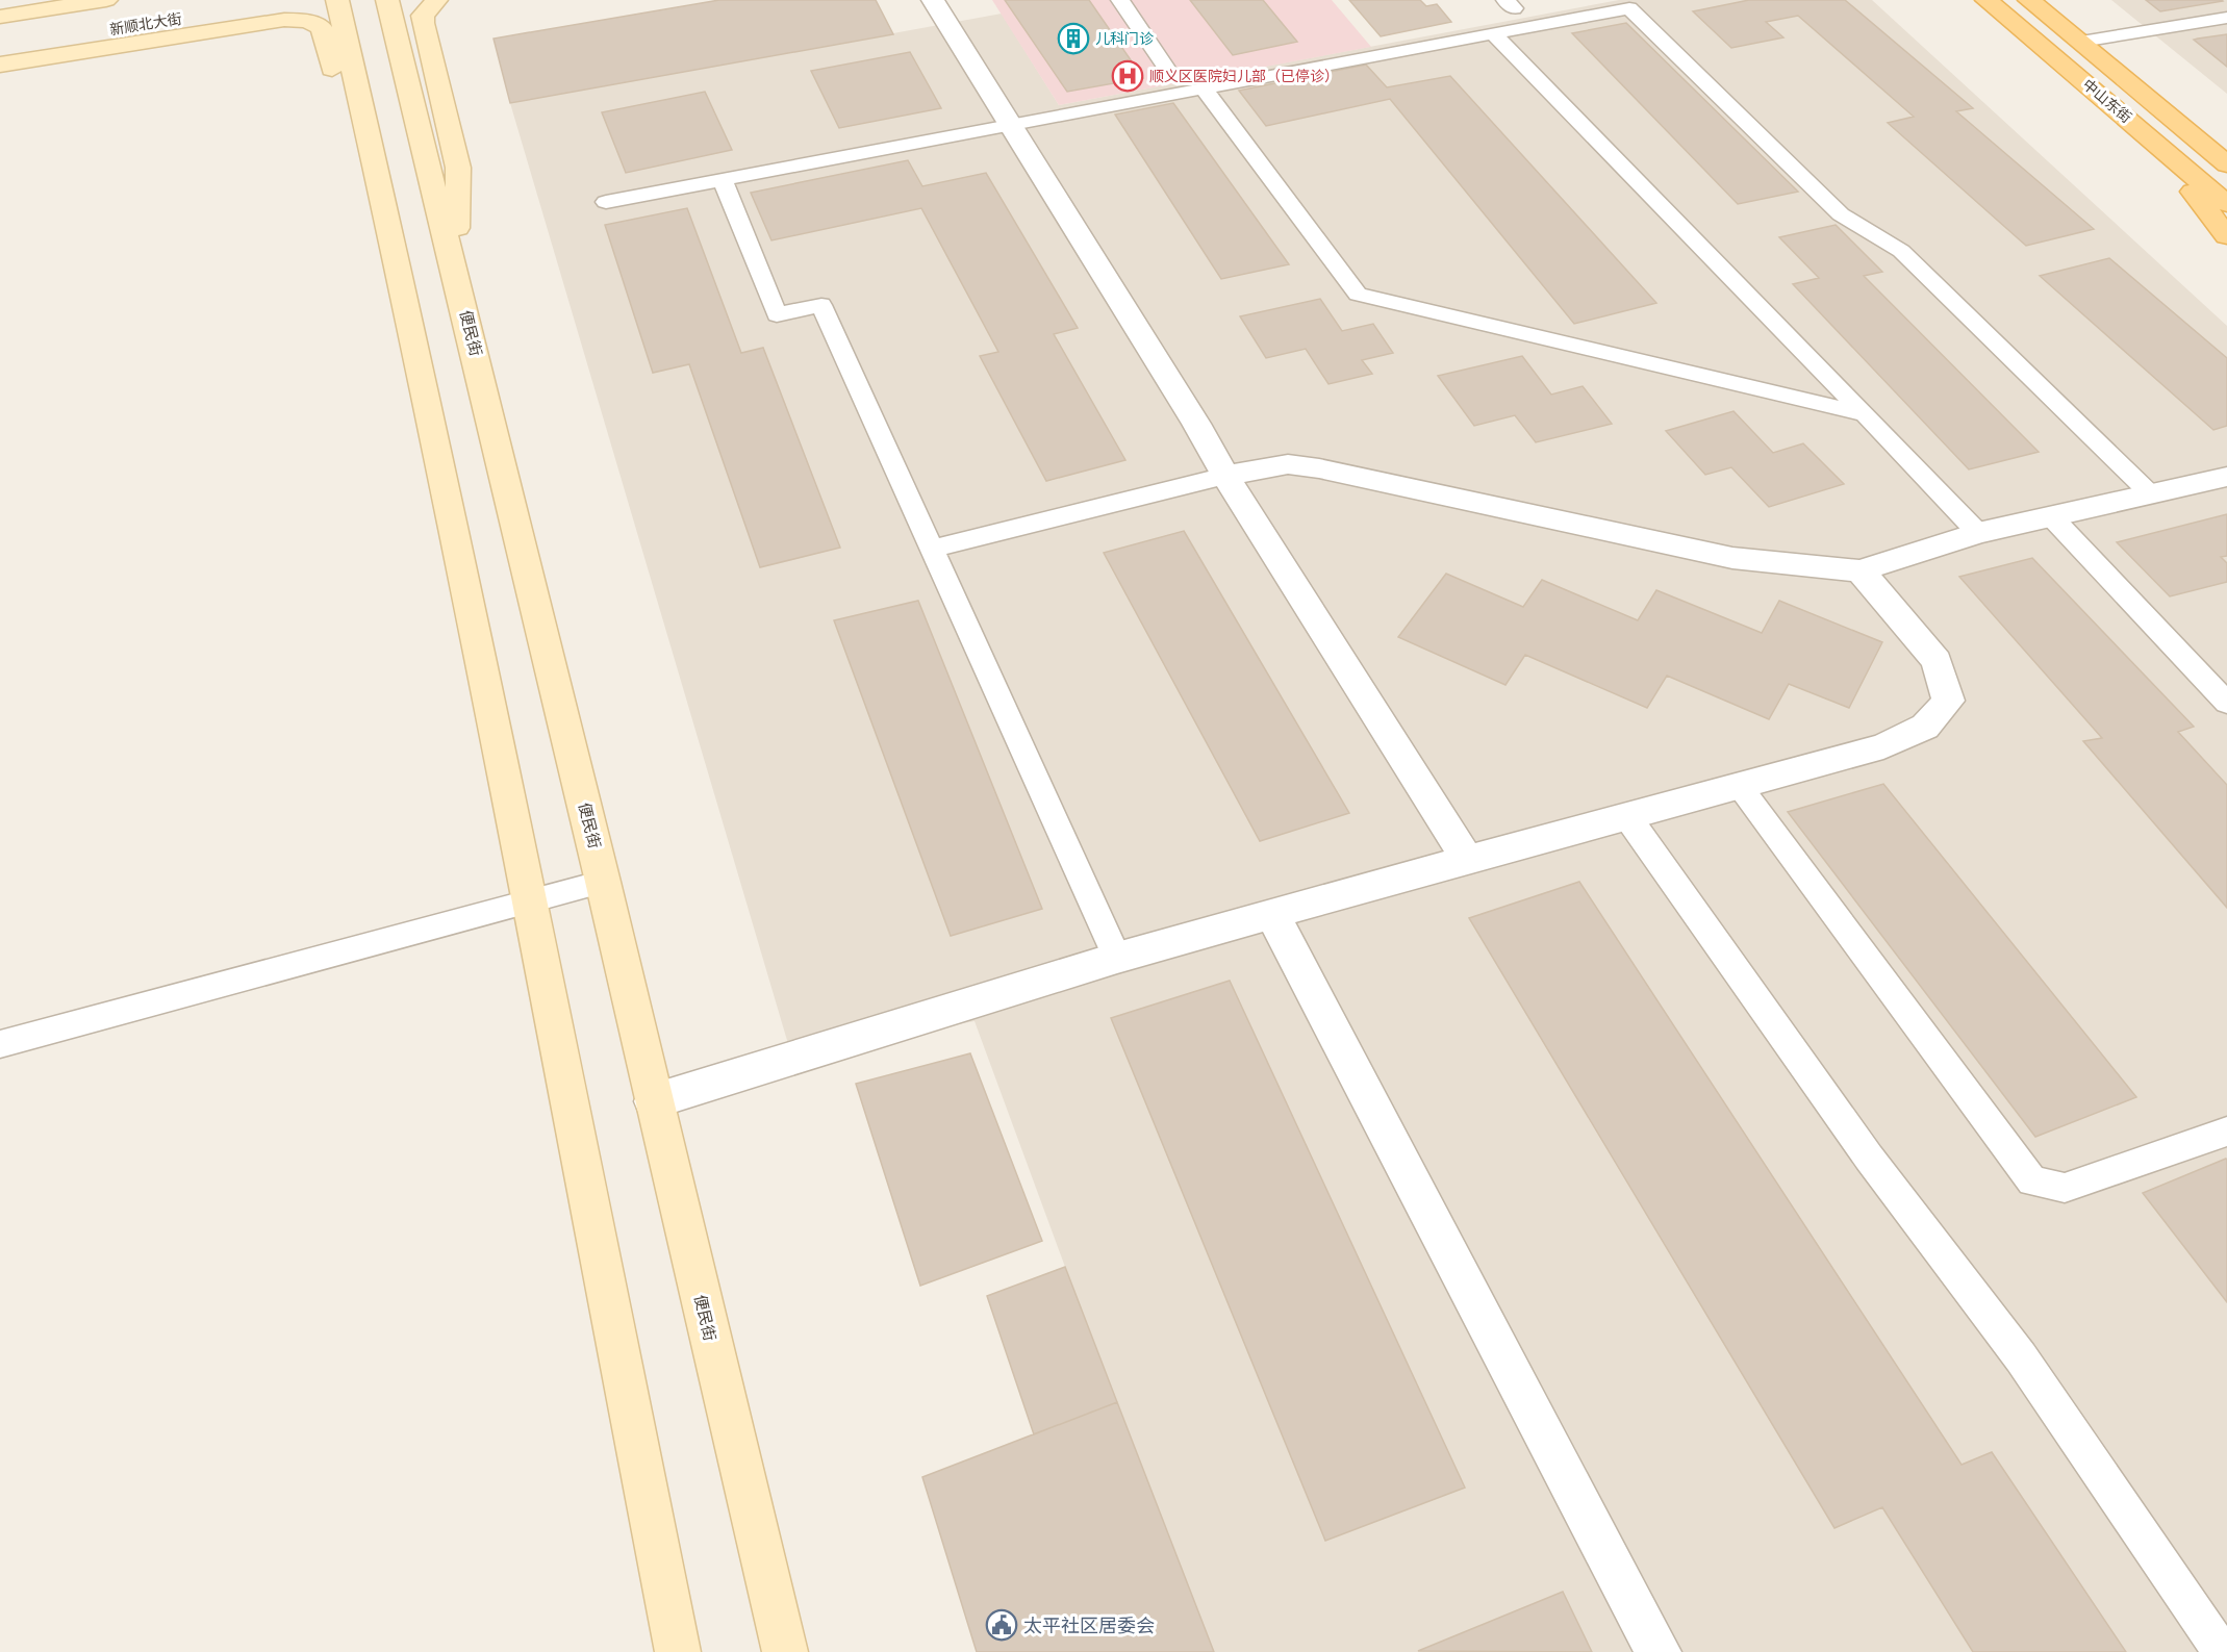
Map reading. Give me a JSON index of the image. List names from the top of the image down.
{
  "streets": {
    "main road": ["中山东街"],
    "street": ["新顺北大街", "便民街"]
  },
  "places": {
    "building": ["儿科门诊"],
    "hospital": ["顺义区医院妇儿部（已停诊）"],
    "public building": ["太平社区居委会"]
  }
}
